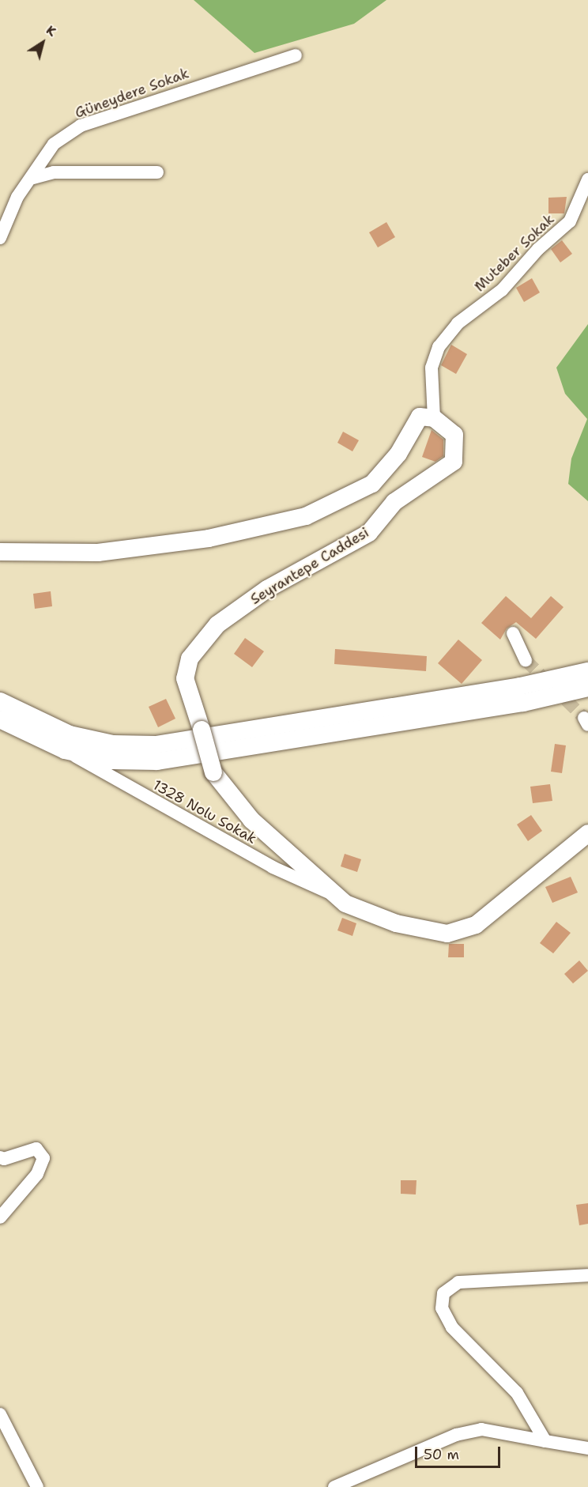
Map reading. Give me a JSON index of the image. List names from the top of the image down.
{
  "streets": {
    "street": [
      "Güneydere Sokak",
      "Muteber Sokak",
      "Seyrantepe Caddesi",
      "1328 Nolu Sokak"
    ]
  },
  "crossings": [
    ["Muteber Sokak", "Seyrantepe Caddesi"],
    ["Seyrantepe Caddesi", "1328 Nolu Sokak"]
  ],
  "scale_bar": "50 m",
  "north": "top right"
}
